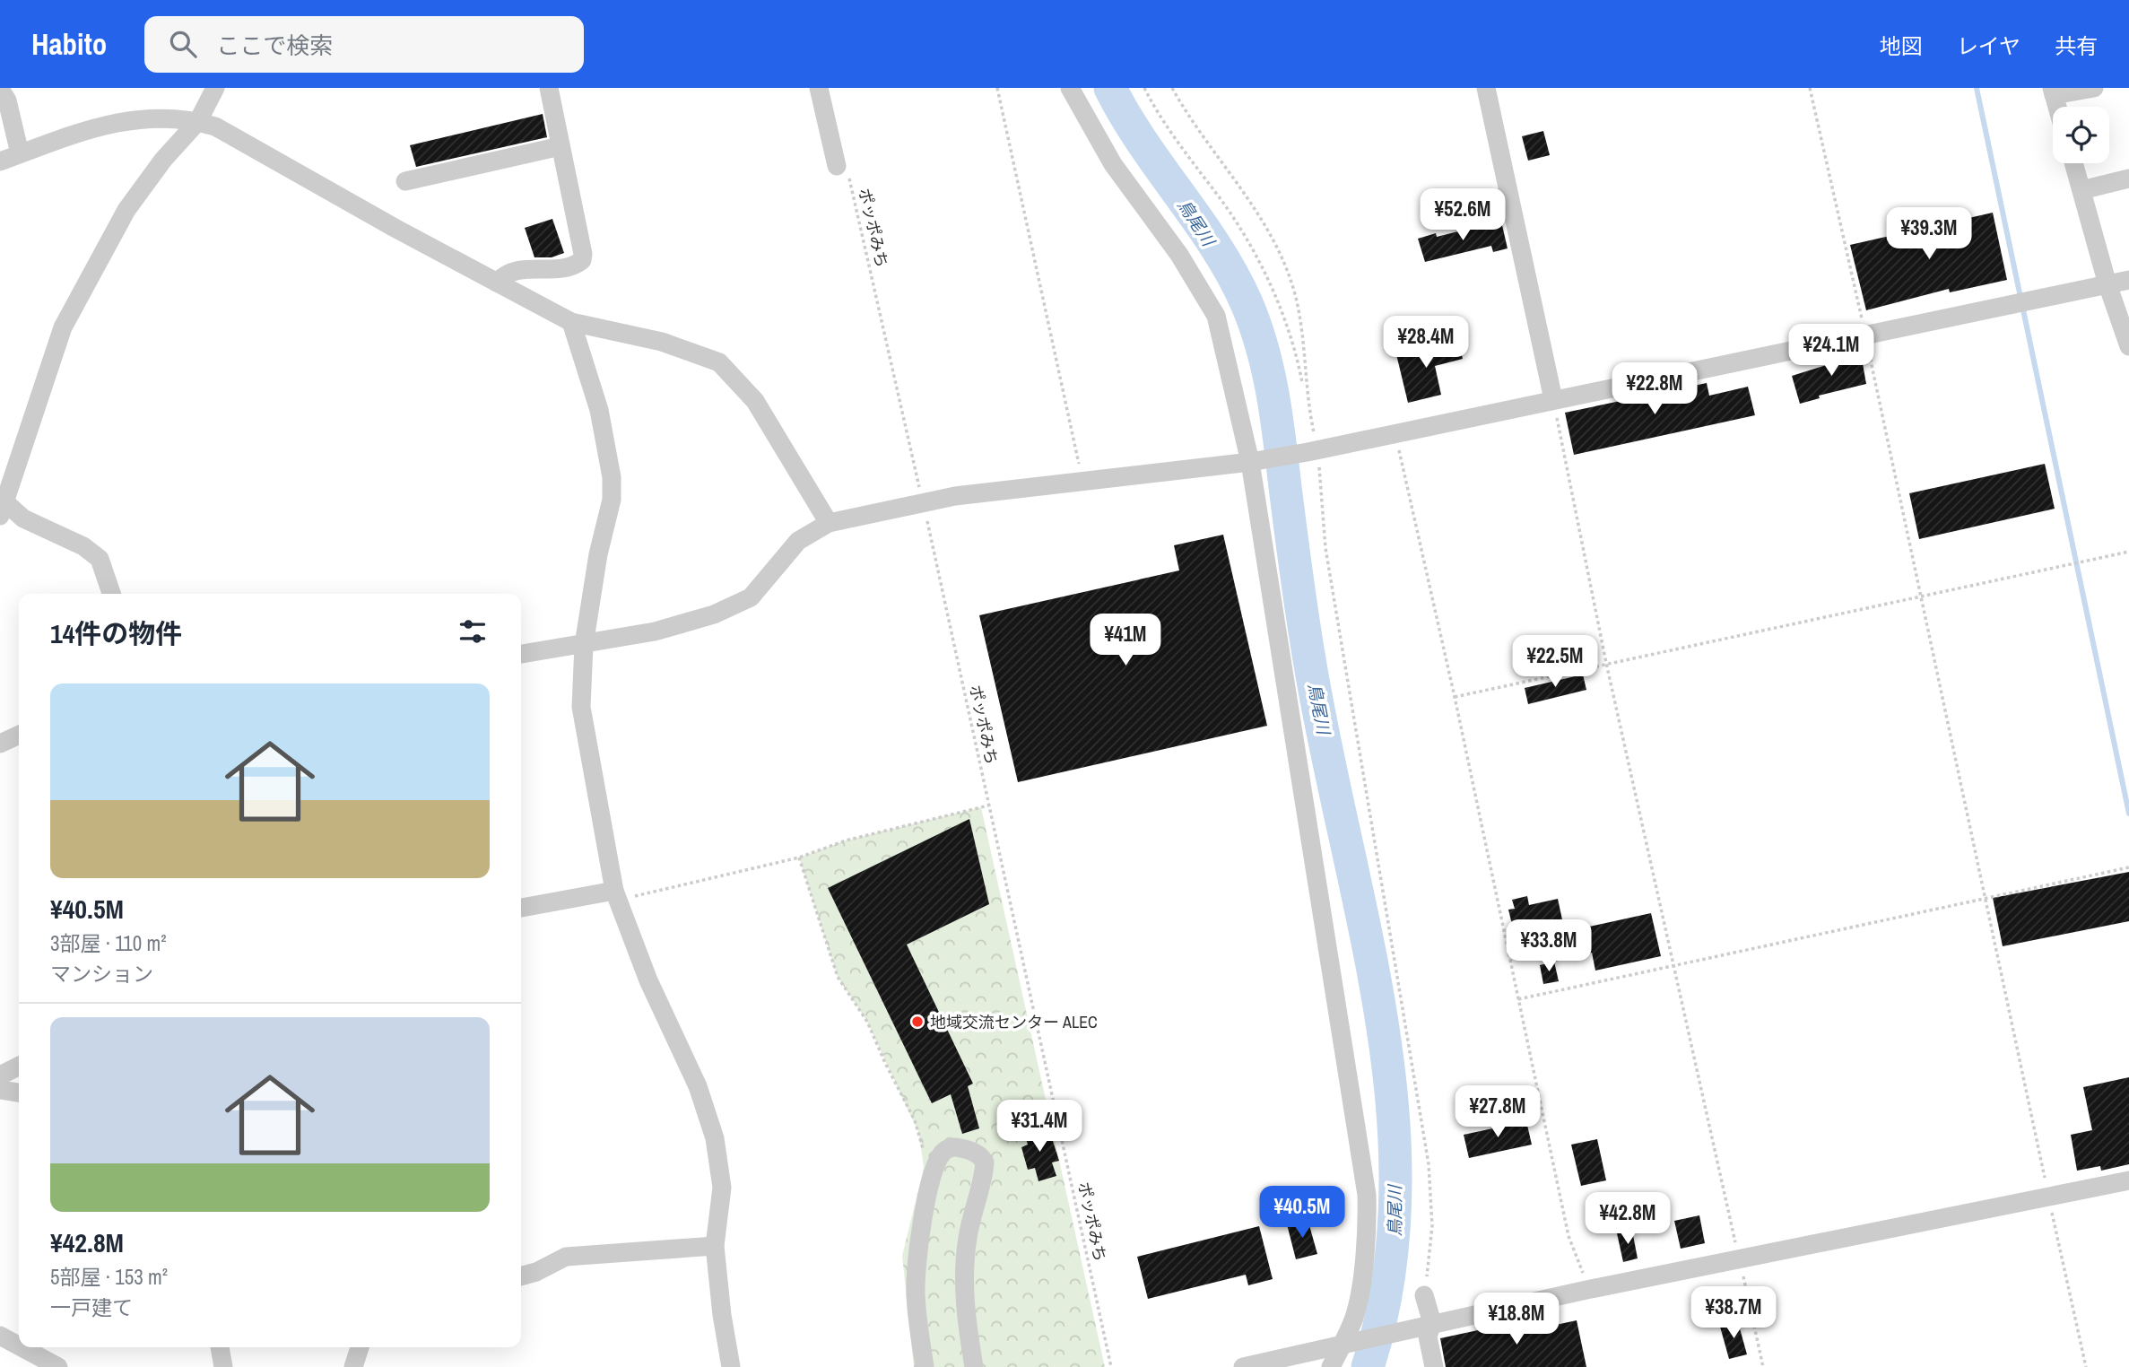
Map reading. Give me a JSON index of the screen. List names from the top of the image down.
{
  "streets": {
    "path": ["ポッポみち"]
  },
  "water": ["鳥尾川"],
  "places": ["地域交流センター ALEC"],
  "page": {
    "header": "Habito",
    "search": "ここで検索",
    "nav": ["地図", "レイヤ", "共有"],
    "price": [
      "¥52.6M",
      "¥39.3M",
      "¥28.4M",
      "¥24.1M",
      "¥22.8M",
      "¥41M",
      "¥22.5M",
      "¥33.8M",
      "¥27.8M",
      "¥31.4M",
      "¥40.5M",
      "¥42.8M",
      "¥38.7M",
      "¥18.8M"
    ],
    "heading": "14件の物件",
    "list": [
      {
        "name": "¥40.5M",
        "note": "3部屋 · 110 m² · マンション"
      },
      {
        "name": "¥42.8M",
        "note": "5部屋 · 153 m² · 一戸建て"
      }
    ]
  }
}
